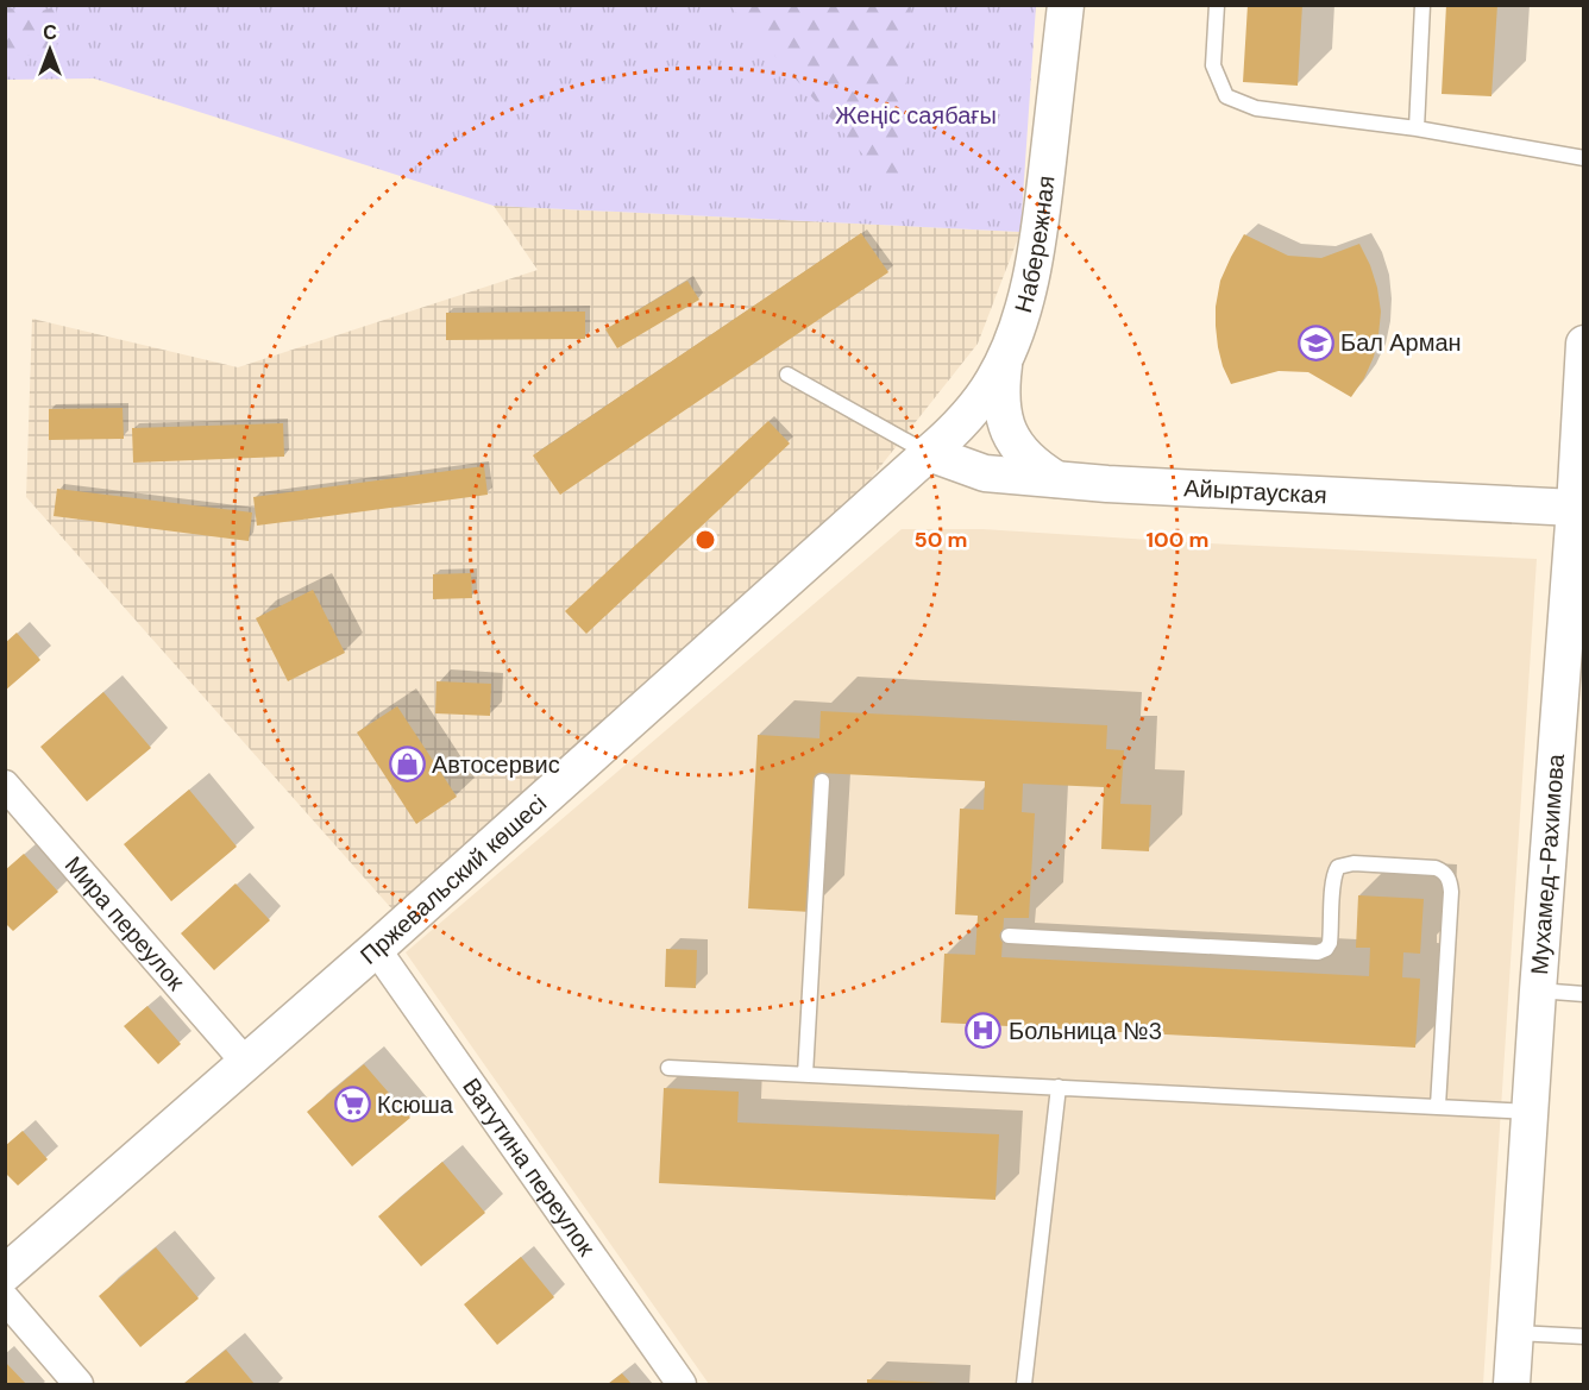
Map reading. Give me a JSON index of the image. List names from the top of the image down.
{
  "streets": {
    "street": [
      "Набережная",
      "Айыртауская",
      "Мухамед-Рахимова",
      "Пржевальский көшесі",
      "Мира переулок",
      "Ватутина переулок"
    ]
  },
  "crossings": [
    ["Набережная", "Айыртауская"],
    ["Набережная", "Пржевальский көшесі"],
    ["Айыртауская", "Мухамед-Рахимова"],
    ["Айыртауская", "Пржевальский көшесі"],
    ["Пржевальский көшесі", "Мира переулок"],
    ["Пржевальский көшесі", "Ватутина переулок"]
  ],
  "parks": ["Жеңіс саябағы"],
  "places": {
    "school or university": ["Бал Арман"],
    "shop": ["Автосервис"],
    "hospital": ["Больница №3"],
    "supermarket": ["Ксюша"]
  },
  "north": "top",
  "rings": ["50 m", "100 m"]
}
